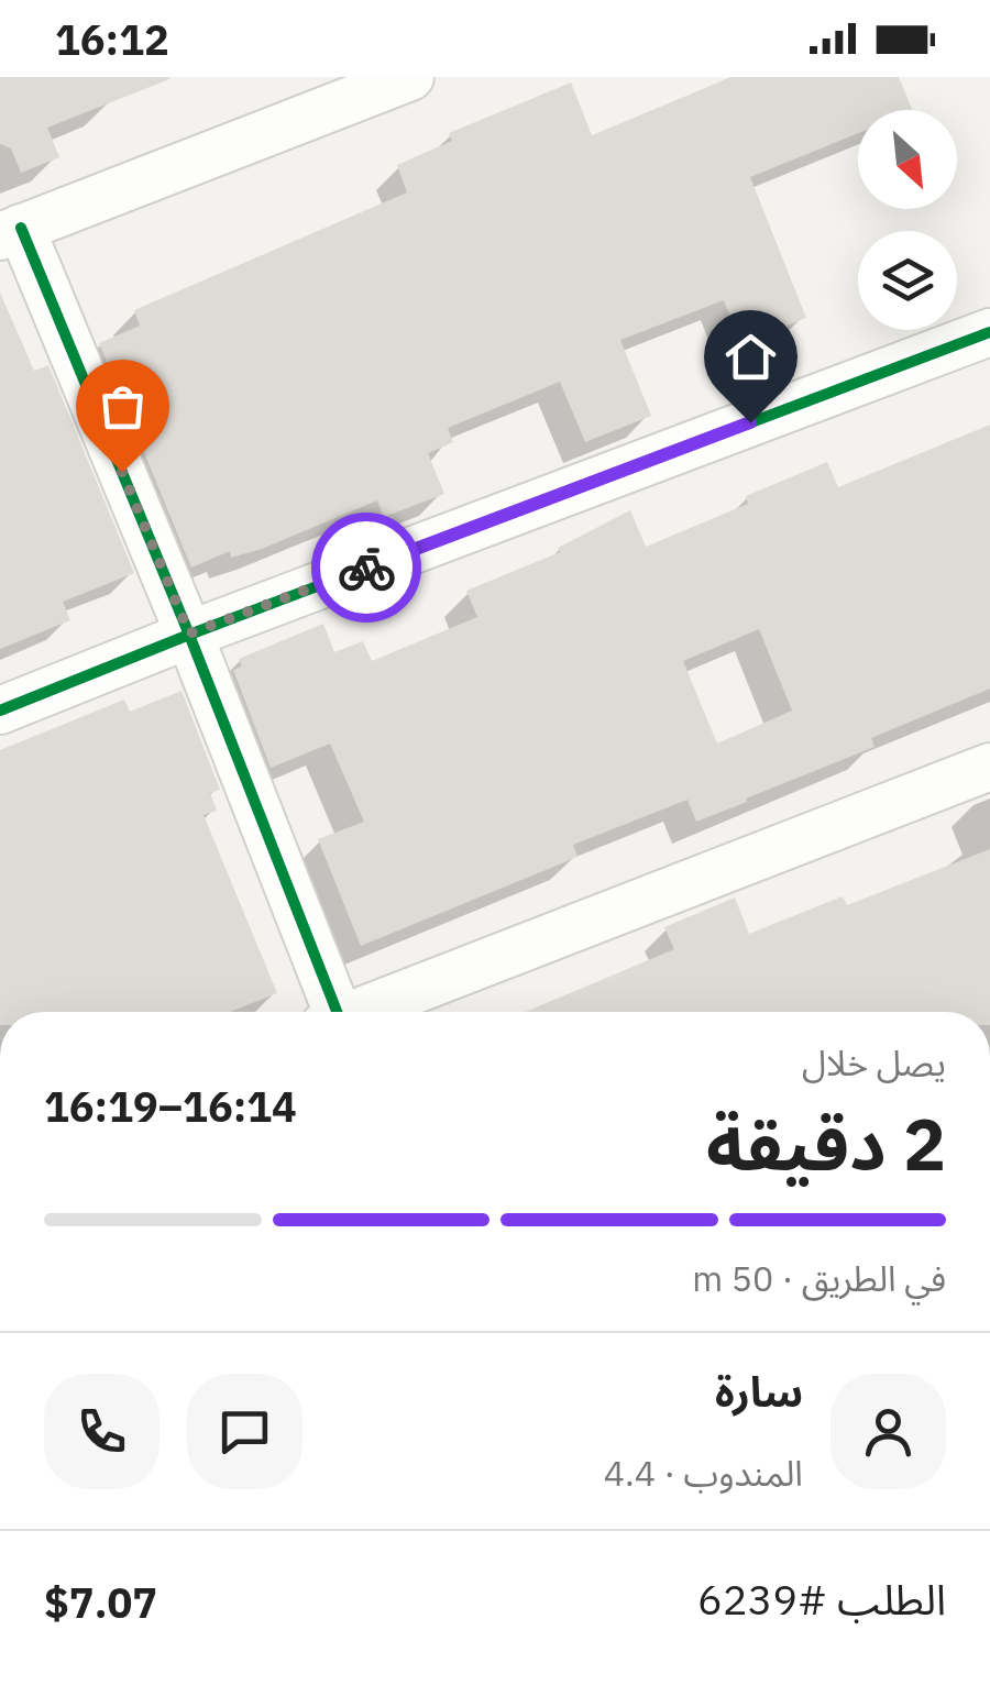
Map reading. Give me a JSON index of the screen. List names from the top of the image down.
{
  "north": "bottom right",
  "page": {
    "status": "16:12",
    "heading": ["2 دقيقة", "يصل خلال", "16:14–16:19"],
    "panel": [
      "سارة",
      "المندوب · 4.4",
      "الطلب #6239",
      "$7.07"
    ],
    "bar": "في الطريق · 50 m"
  }
}
